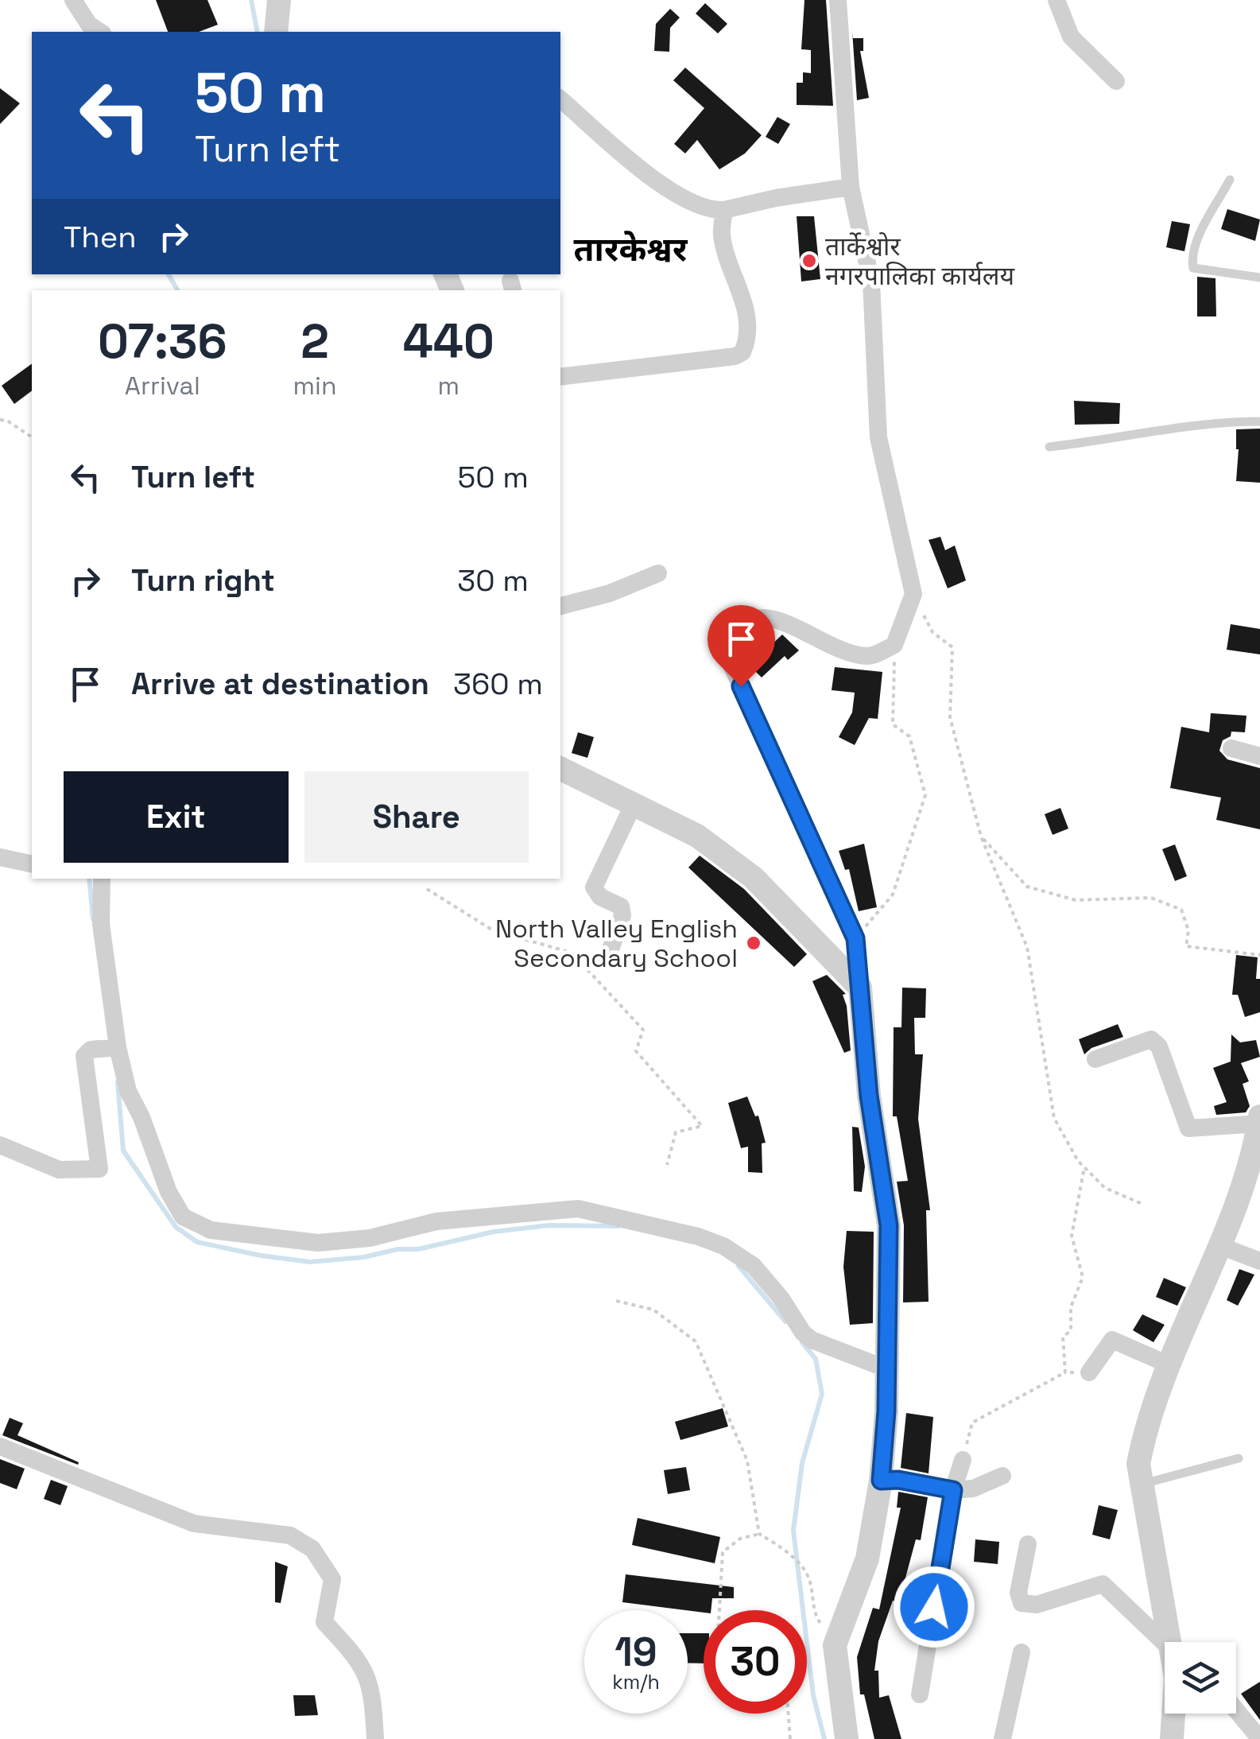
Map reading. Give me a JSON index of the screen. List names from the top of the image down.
{
  "districts": ["तारकेश्वर"],
  "places": ["तार्केश्वोर नगरपालिका कार्यलय", "North Valley English Secondary School"],
  "page": {
    "turn": ["50 m", "Turn left"],
    "then": "Then",
    "eta": [
      "07:36",
      "Arrival",
      "2",
      "min",
      "440",
      "m"
    ],
    "list": [
      {
        "name": "Turn left",
        "value": "50 m"
      },
      {
        "name": "Turn right",
        "value": "30 m"
      },
      {
        "name": "Arrive at destination",
        "value": "360 m"
      }
    ],
    "buttons": ["Exit", "Share"],
    "speed": "19 km/h",
    "limit": "30"
  }
}
